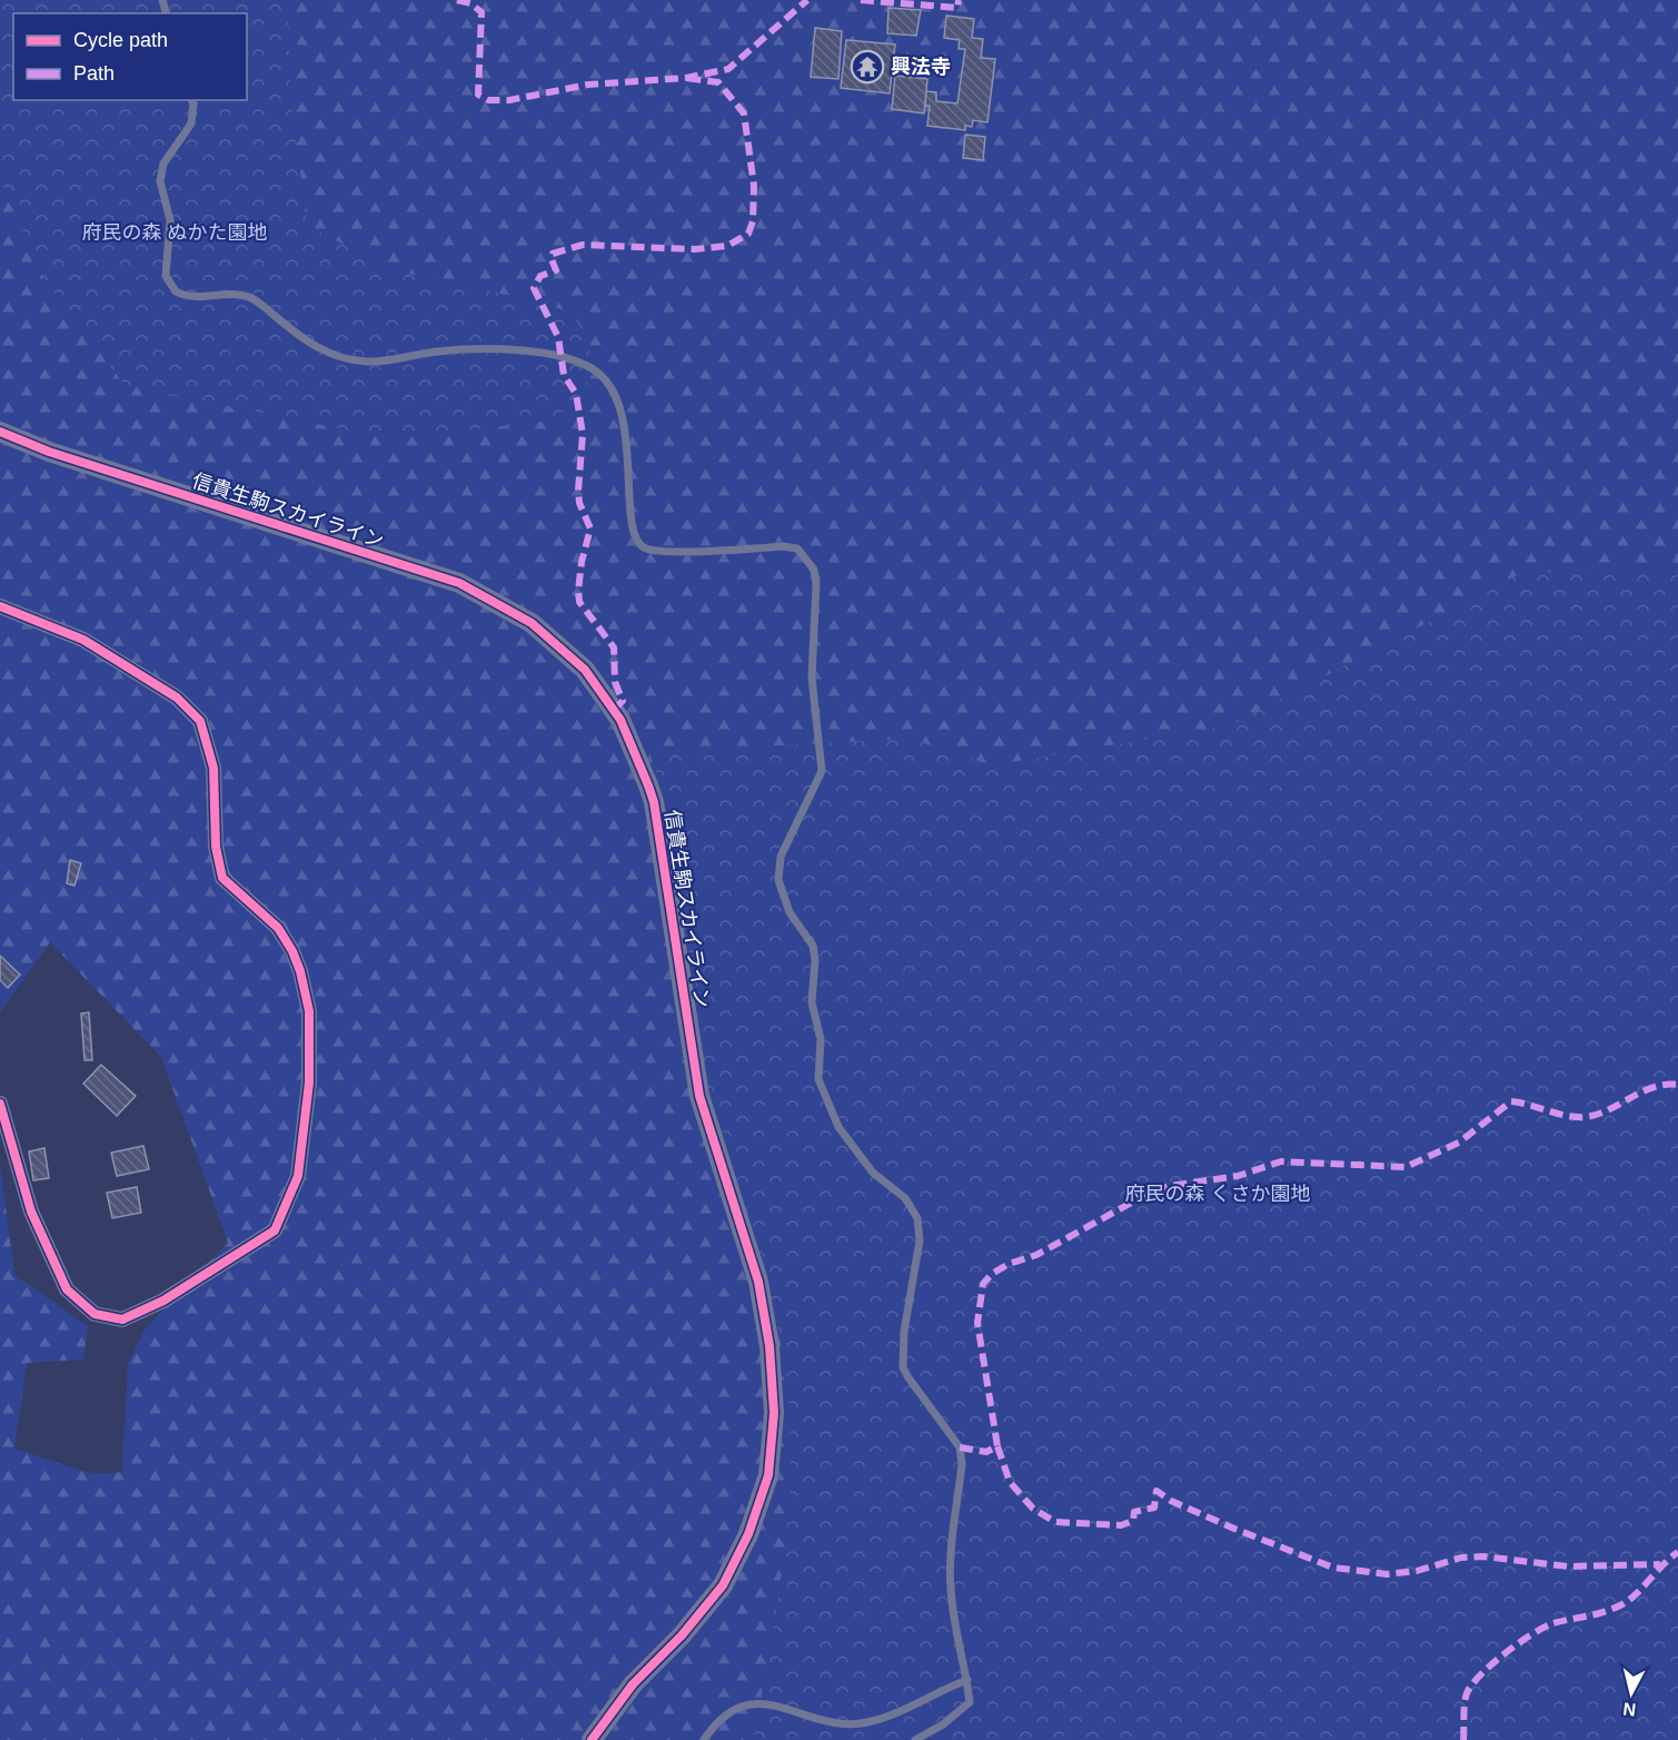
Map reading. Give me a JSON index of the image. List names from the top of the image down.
{
  "streets": {
    "street": ["信貴生駒スカイライン"]
  },
  "parks": ["府民の森 ぬかた園地", "府民の森 くさか園地"],
  "places": {
    "temple": ["興法寺"]
  },
  "legend": ["Cycle path", "Path"],
  "north": "bottom"
}
